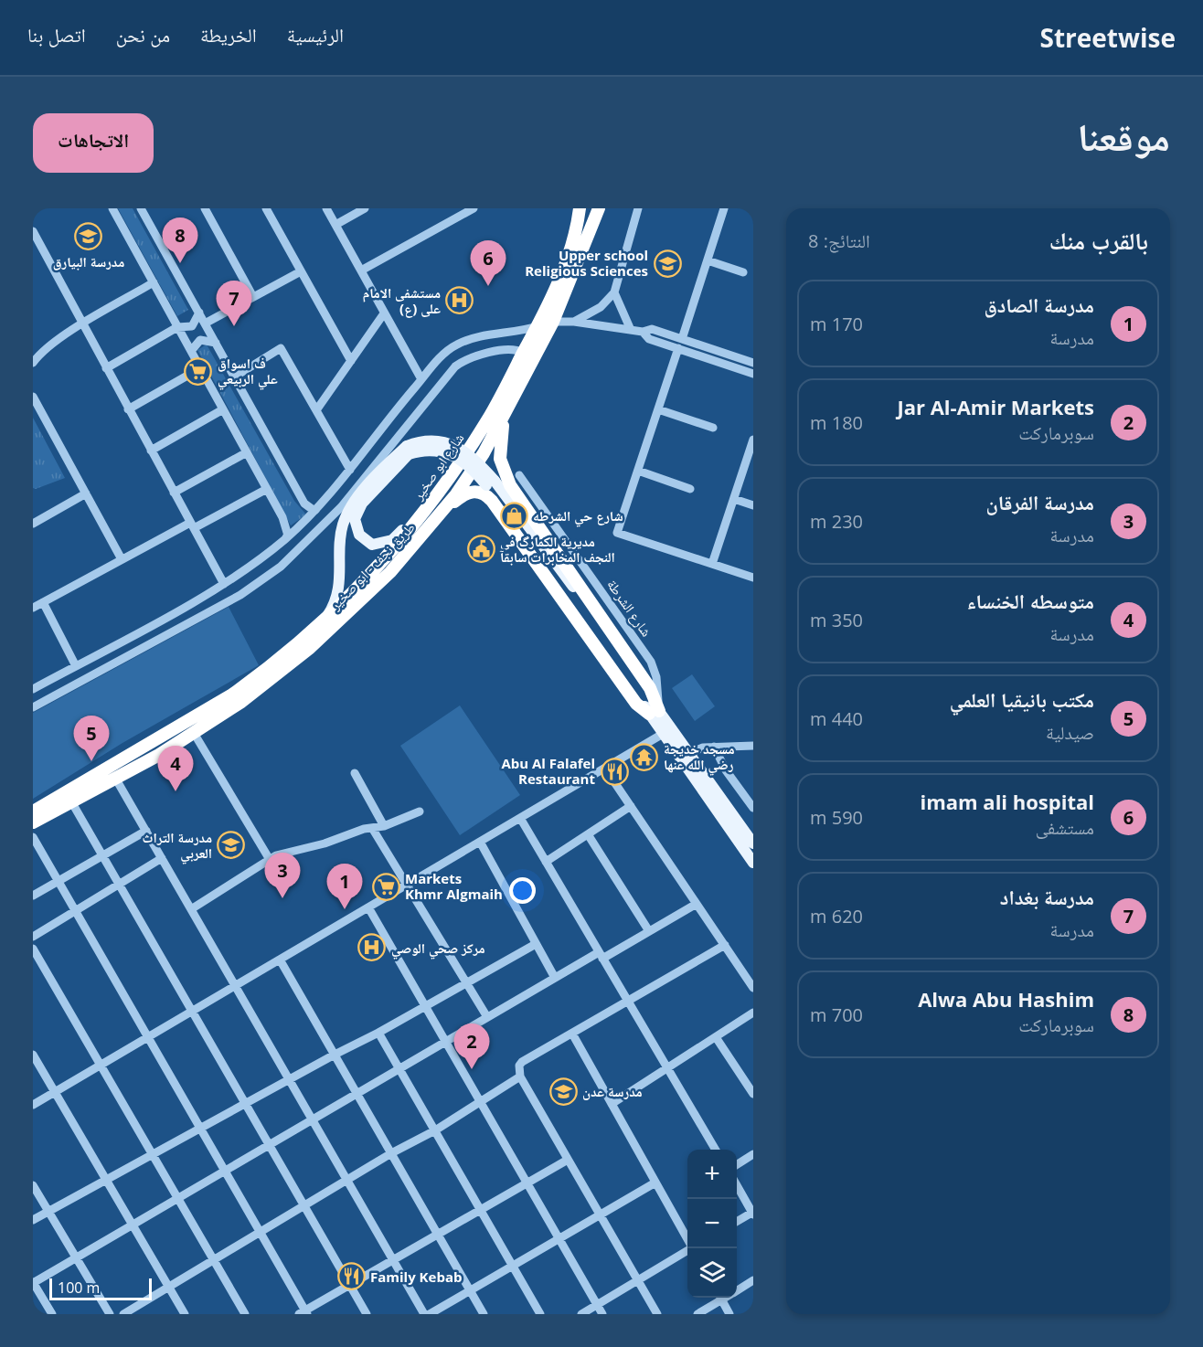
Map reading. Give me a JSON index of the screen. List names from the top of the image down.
{
  "streets": {
    "highway": ["شارع ابو صخير", "طريق نجف - ابو صخير"],
    "street": ["شارع الشرطة"]
  },
  "crossings": [
    ["شارع ابو صخير", "طريق نجف - ابو صخير"]
  ],
  "places": {
    "school or university": [
      "مدرسة البيارق",
      "Upper school Religious Sciences",
      "مدرسة التراث العربي",
      "مدرسة عدن"
    ],
    "hospital": ["مستشفی الامام علی (ع)", "مركز صحي الوصي"],
    "supermarket": ["ف اسواق علي الربيعي", "Markets Khmr Algmaih"],
    "shop": ["شارع حي الشرطه"],
    "public building": ["مديرية الكمارگ في النجف المخابرات سابقآ"],
    "temple": ["مسجد خديجة رضي الله عنها"],
    "restaurant": ["Abu Al Falafel Restaurant", "Family Kebab"]
  },
  "scale_bar": "100 m",
  "page": {
    "header": "Streetwise",
    "nav": [
      "الرئيسية",
      "الخريطة",
      "من نحن",
      "اتصل بنا"
    ],
    "title": "موقعنا",
    "buttons": "الاتجاهات",
    "heading": ["بالقرب منك", "النتائج: 8"],
    "pins": [
      "8",
      "6",
      "7",
      "5",
      "4",
      "3",
      "1",
      "2"
    ],
    "list": [
      {
        "mark": "1",
        "name": "مدرسة الصادق",
        "note": "مدرسة",
        "value": "170 m"
      },
      {
        "mark": "2",
        "name": "Jar Al-Amir Markets",
        "note": "سوبرماركت",
        "value": "180 m"
      },
      {
        "mark": "3",
        "name": "مدرسة الفرقان",
        "note": "مدرسة",
        "value": "230 m"
      },
      {
        "mark": "4",
        "name": "متوسطه الخنساء",
        "note": "مدرسة",
        "value": "350 m"
      },
      {
        "mark": "5",
        "name": "مكتب بانيقيا العلمي",
        "note": "صيدلية",
        "value": "440 m"
      },
      {
        "mark": "6",
        "name": "imam ali hospital",
        "note": "مستشفى",
        "value": "590 m"
      },
      {
        "mark": "7",
        "name": "مدرسة بغداد",
        "note": "مدرسة",
        "value": "620 m"
      },
      {
        "mark": "8",
        "name": "Alwa Abu Hashim",
        "note": "سوبرماركت",
        "value": "700 m"
      }
    ],
    "map_buttons": ["+", "−"],
    "scale": "100 m"
  }
}
